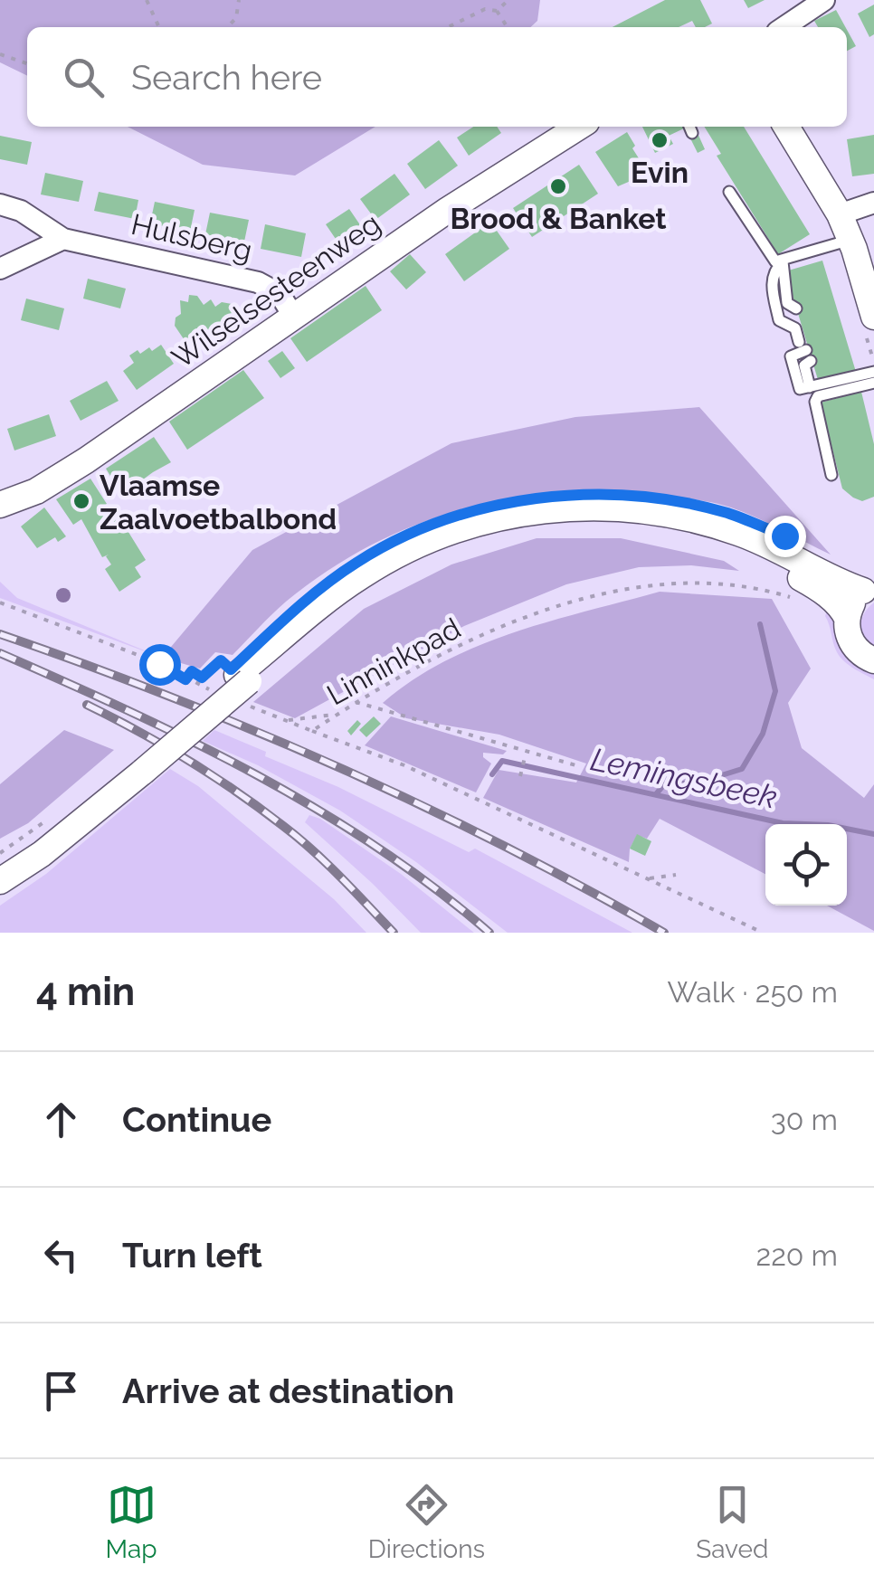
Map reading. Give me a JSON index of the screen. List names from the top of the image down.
{
  "streets": {
    "street": ["Hulsberg", "Wilselsesteenweg"],
    "path": ["Linninkpad"]
  },
  "crossings": [
    ["Hulsberg", "Wilselsesteenweg"]
  ],
  "water": ["Lemingsbeek"],
  "places": ["Evin", "Brood & Banket", "Vlaamse Zaalvoetbalbond"],
  "page": {
    "search": "Search here",
    "heading": ["4 min", "Walk · 250 m"],
    "list": [
      ["Continue", "30 m"],
      ["Turn left", "220 m"],
      "Arrive at destination"
    ],
    "nav": ["Map", "Directions", "Saved"]
  }
}
